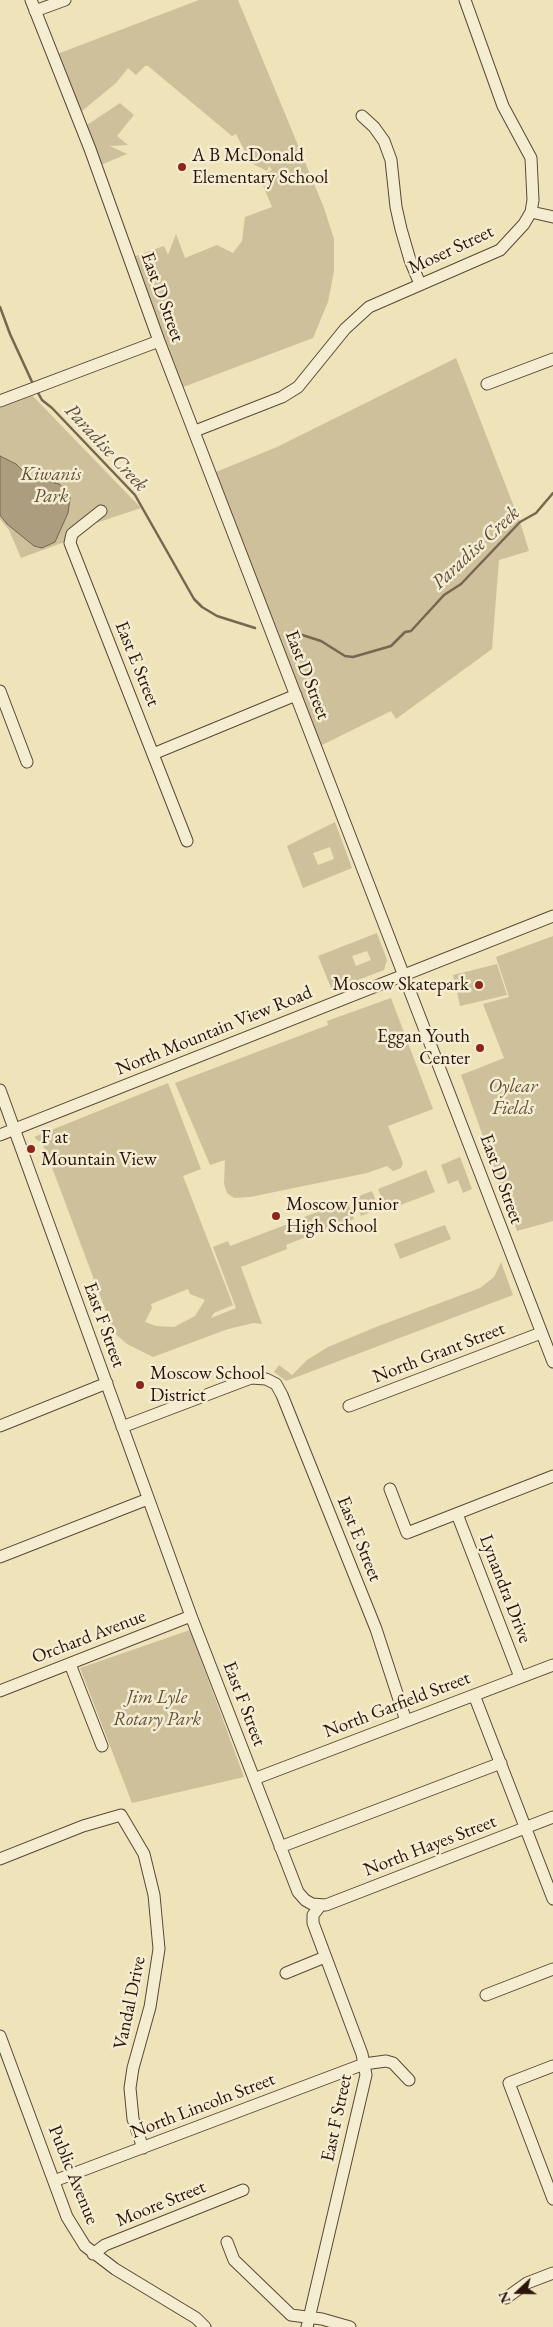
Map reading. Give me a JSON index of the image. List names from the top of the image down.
{
  "streets": {
    "street": [
      "Moser Street",
      "East D Street",
      "East E Street",
      "North Mountain View Road",
      "East F Street",
      "North Grant Street",
      "Lynandra Drive",
      "Orchard Avenue",
      "North Garfield Street",
      "North Hayes Street",
      "Vandal Drive",
      "North Lincoln Street",
      "Public Avenue",
      "Moore Street"
    ]
  },
  "crossings": [
    ["Moser Street", "East D Street"],
    ["East D Street", "North Mountain View Road"],
    ["East D Street", "North Grant Street"],
    ["East E Street", "East F Street"],
    ["East E Street", "North Garfield Street"],
    ["North Mountain View Road", "East F Street"],
    ["East F Street", "Orchard Avenue"],
    ["East F Street", "North Garfield Street"],
    ["East F Street", "North Hayes Street"],
    ["East F Street", "North Lincoln Street"],
    ["Lynandra Drive", "North Garfield Street"],
    ["Vandal Drive", "North Lincoln Street"],
    ["North Lincoln Street", "Public Avenue"],
    ["Public Avenue", "Moore Street"]
  ],
  "water": ["Paradise Creek"],
  "parks": ["Kiwanis Park", "Oylear Fields", "Jim Lyle Rotary Park"],
  "places": [
    "A B McDonald Elementary School",
    "Moscow Skatepark",
    "Eggan Youth Center",
    "F at Mountain View",
    "Moscow Junior High School",
    "Moscow School District"
  ],
  "north": "left"
}
